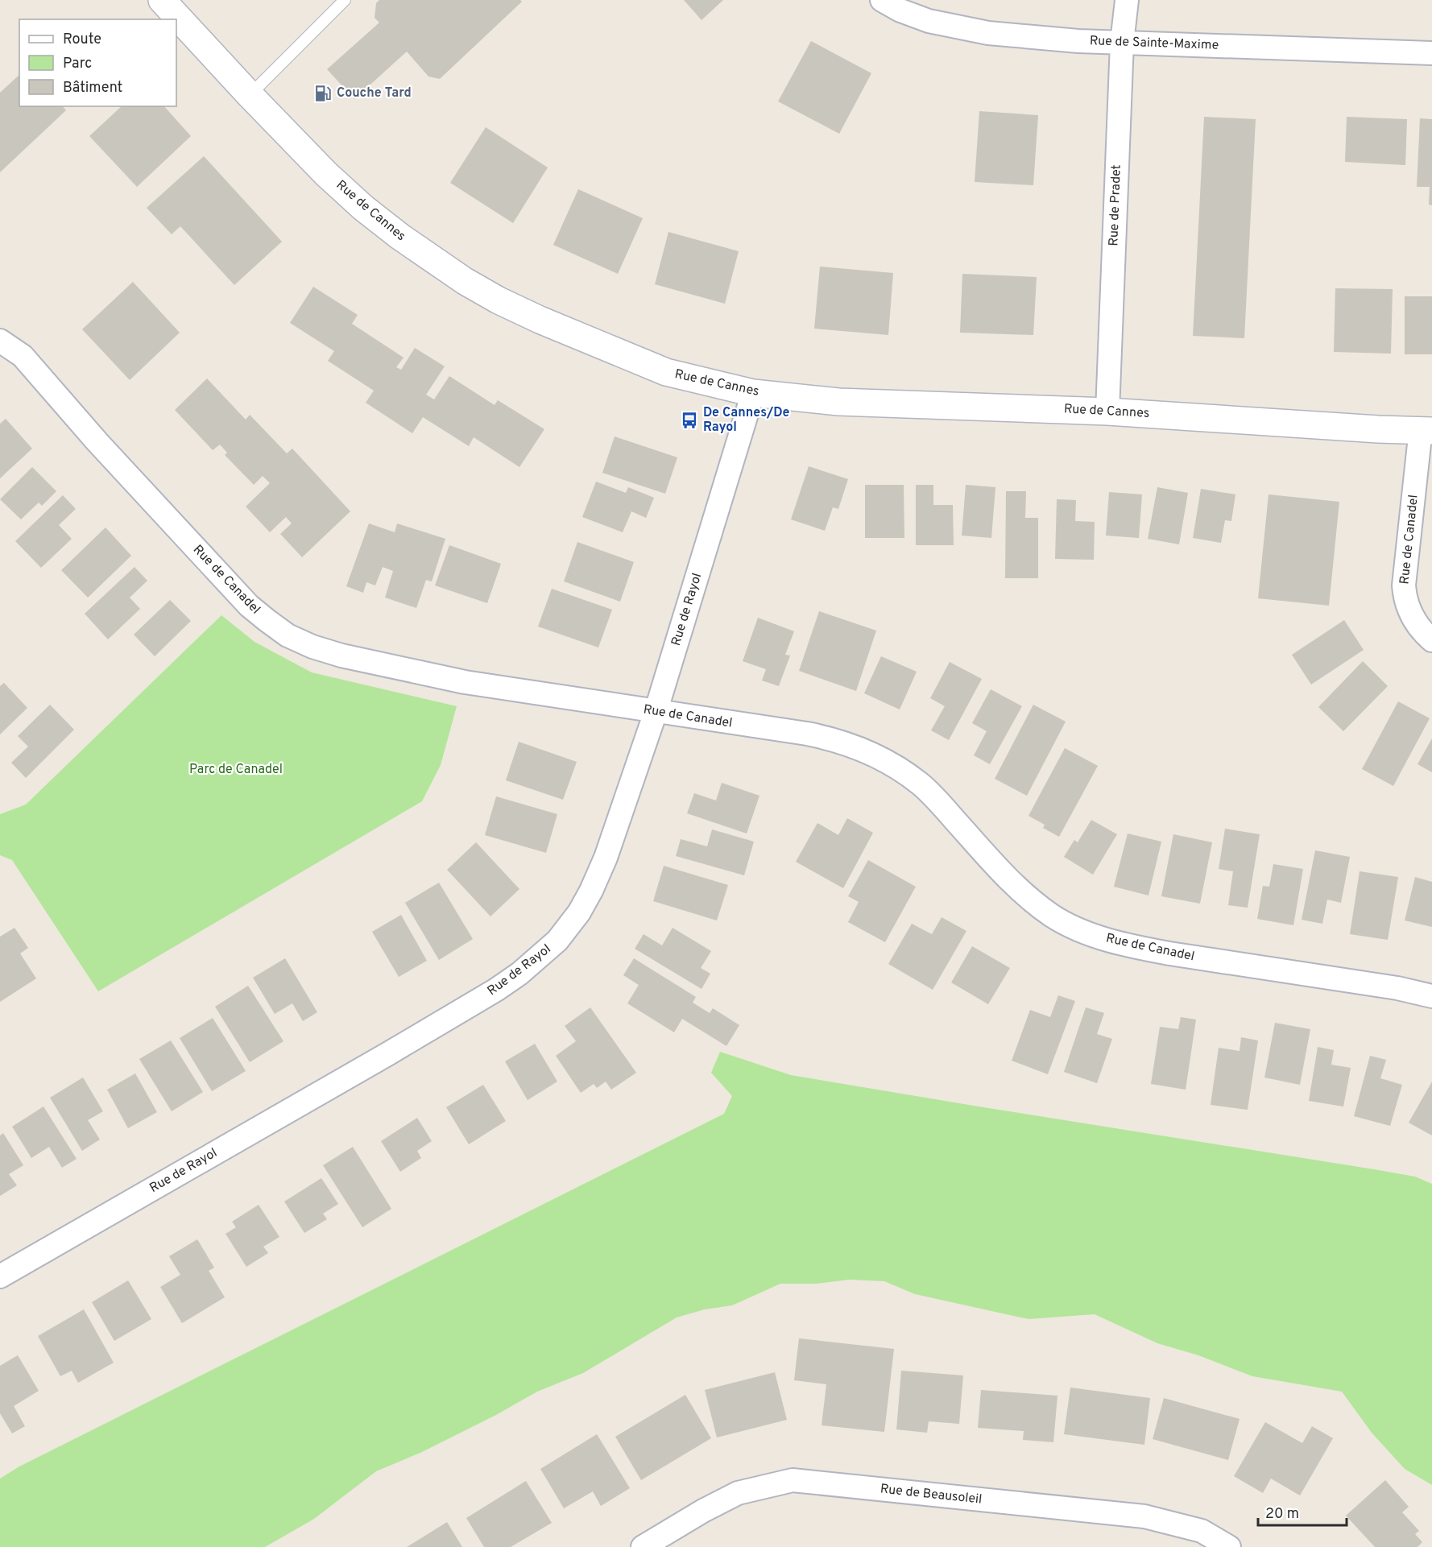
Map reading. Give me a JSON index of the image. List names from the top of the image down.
{
  "streets": {
    "street": [
      "Rue de Sainte-Maxime",
      "Rue de Pradet",
      "Rue de Cannes",
      "Rue de Canadel",
      "Rue de Rayol",
      "Rue de Beausoleil"
    ]
  },
  "crossings": [
    ["Rue de Sainte-Maxime", "Rue de Pradet"],
    ["Rue de Pradet", "Rue de Cannes"],
    ["Rue de Cannes", "Rue de Canadel"],
    ["Rue de Cannes", "Rue de Rayol"],
    ["Rue de Canadel", "Rue de Rayol"]
  ],
  "parks": ["Parc de Canadel"],
  "places": {
    "fuel station": ["Couche Tard"],
    "bus stop": ["De Cannes/De Rayol"]
  },
  "legend": ["Route", "Parc", "Bâtiment"],
  "scale_bar": "20 m"
}
